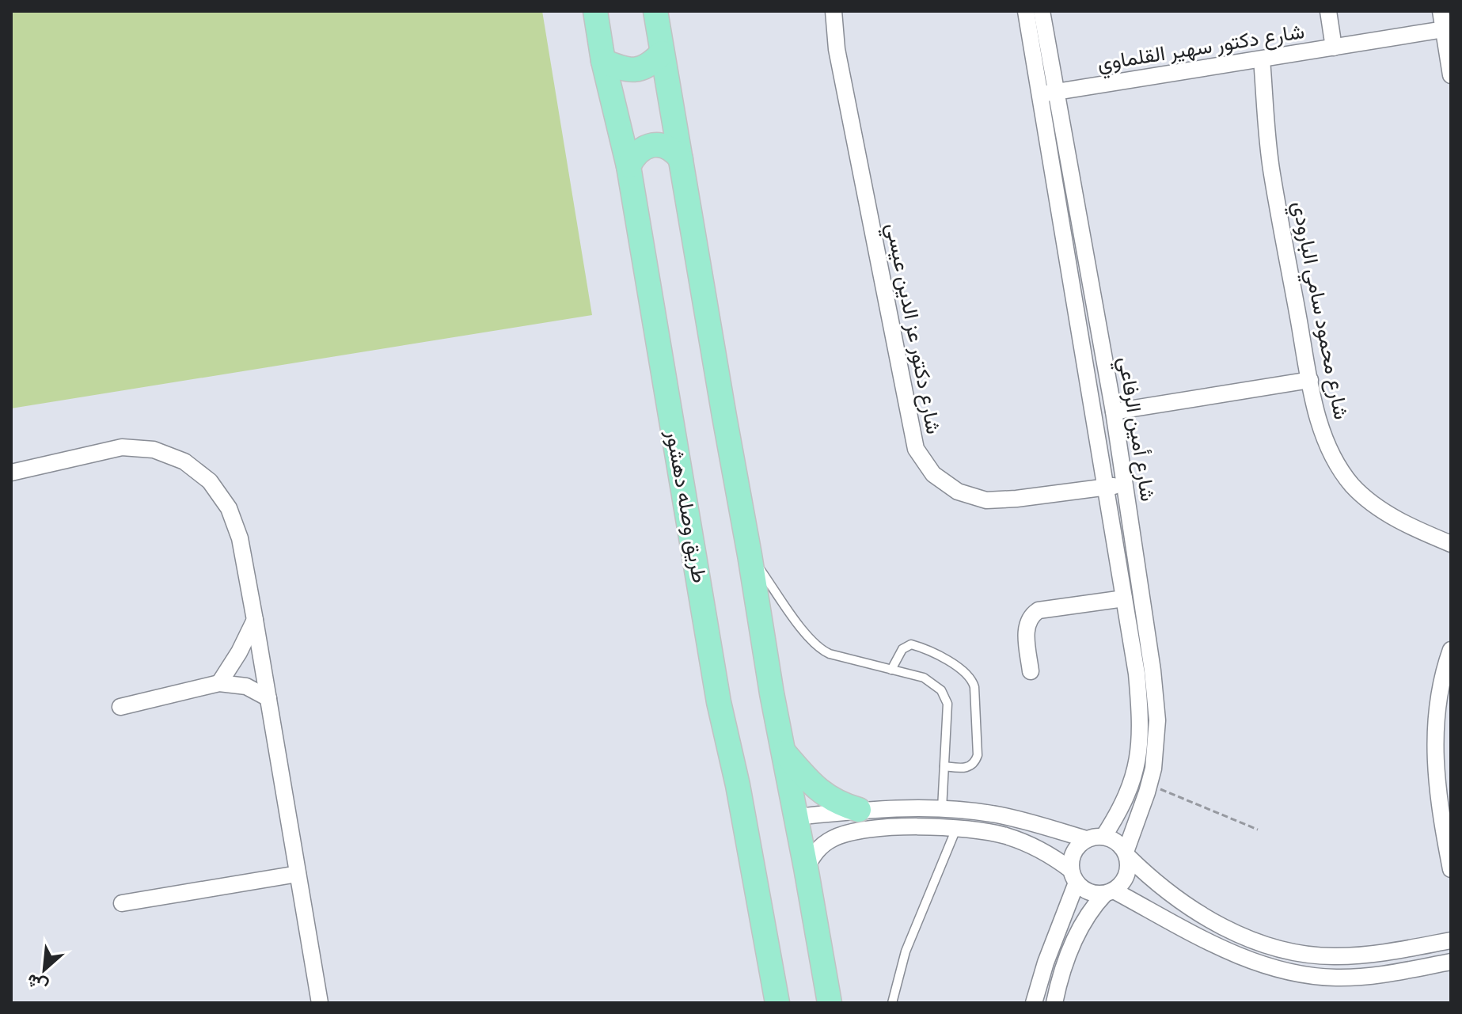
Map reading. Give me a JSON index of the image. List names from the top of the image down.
{
  "streets": {
    "main road": ["طريق وصله دهشور"],
    "street": [
      "شارع دكتور سهير القلماوي",
      "شارع محمود سامي البارودي",
      "شارع دكتور عز الدين عيسي",
      "شارع أمين الرفاعي"
    ]
  },
  "crossings": [
    ["شارع دكتور سهير القلماوي", "شارع محمود سامي البارودي"],
    ["شارع دكتور سهير القلماوي", "شارع أمين الرفاعي"],
    ["شارع دكتور عز الدين عيسي", "شارع أمين الرفاعي"]
  ],
  "north": "bottom left"
}
